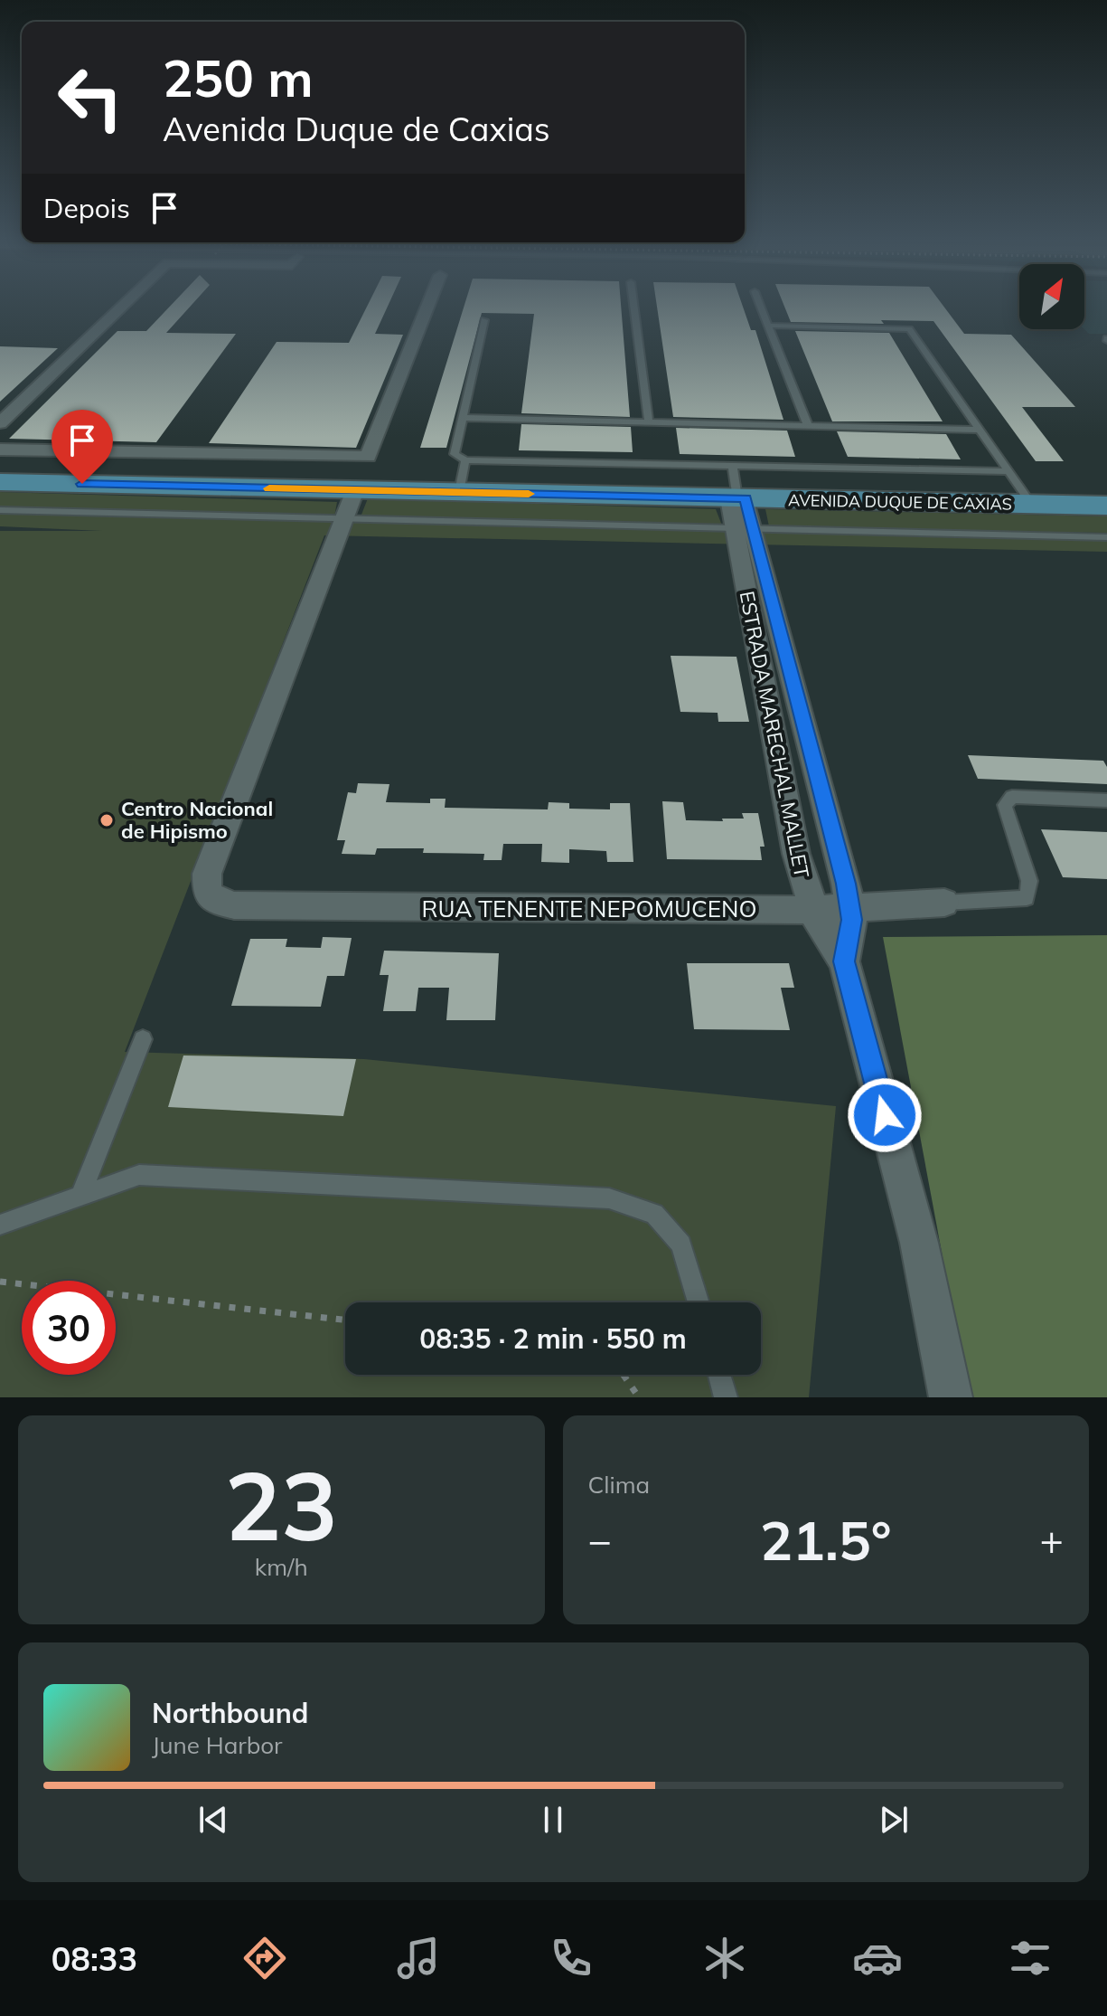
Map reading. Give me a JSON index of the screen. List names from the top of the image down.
{
  "streets": {
    "main road": ["AVENIDA DUQUE DE CAXIAS"],
    "street": ["ESTRADA MARECHAL MALLET", "RUA TENENTE NEPOMUCENO"]
  },
  "crossings": [
    ["AVENIDA DUQUE DE CAXIAS", "ESTRADA MARECHAL MALLET"],
    ["ESTRADA MARECHAL MALLET", "RUA TENENTE NEPOMUCENO"]
  ],
  "places": ["Centro Nacional de Hipismo"],
  "north": "top right",
  "page": {
    "turn": ["250 m", "Avenida Duque de Caxias"],
    "then": "Depois",
    "limit": "30",
    "trip": "08:35 · 2 min · 550 m",
    "tile": [
      ["23", "km/h"],
      "Clima"
    ],
    "heat": ["−", "21.5°", "+"],
    "song": ["Northbound", "June Harbor"],
    "tabs": "08:33"
  }
}
